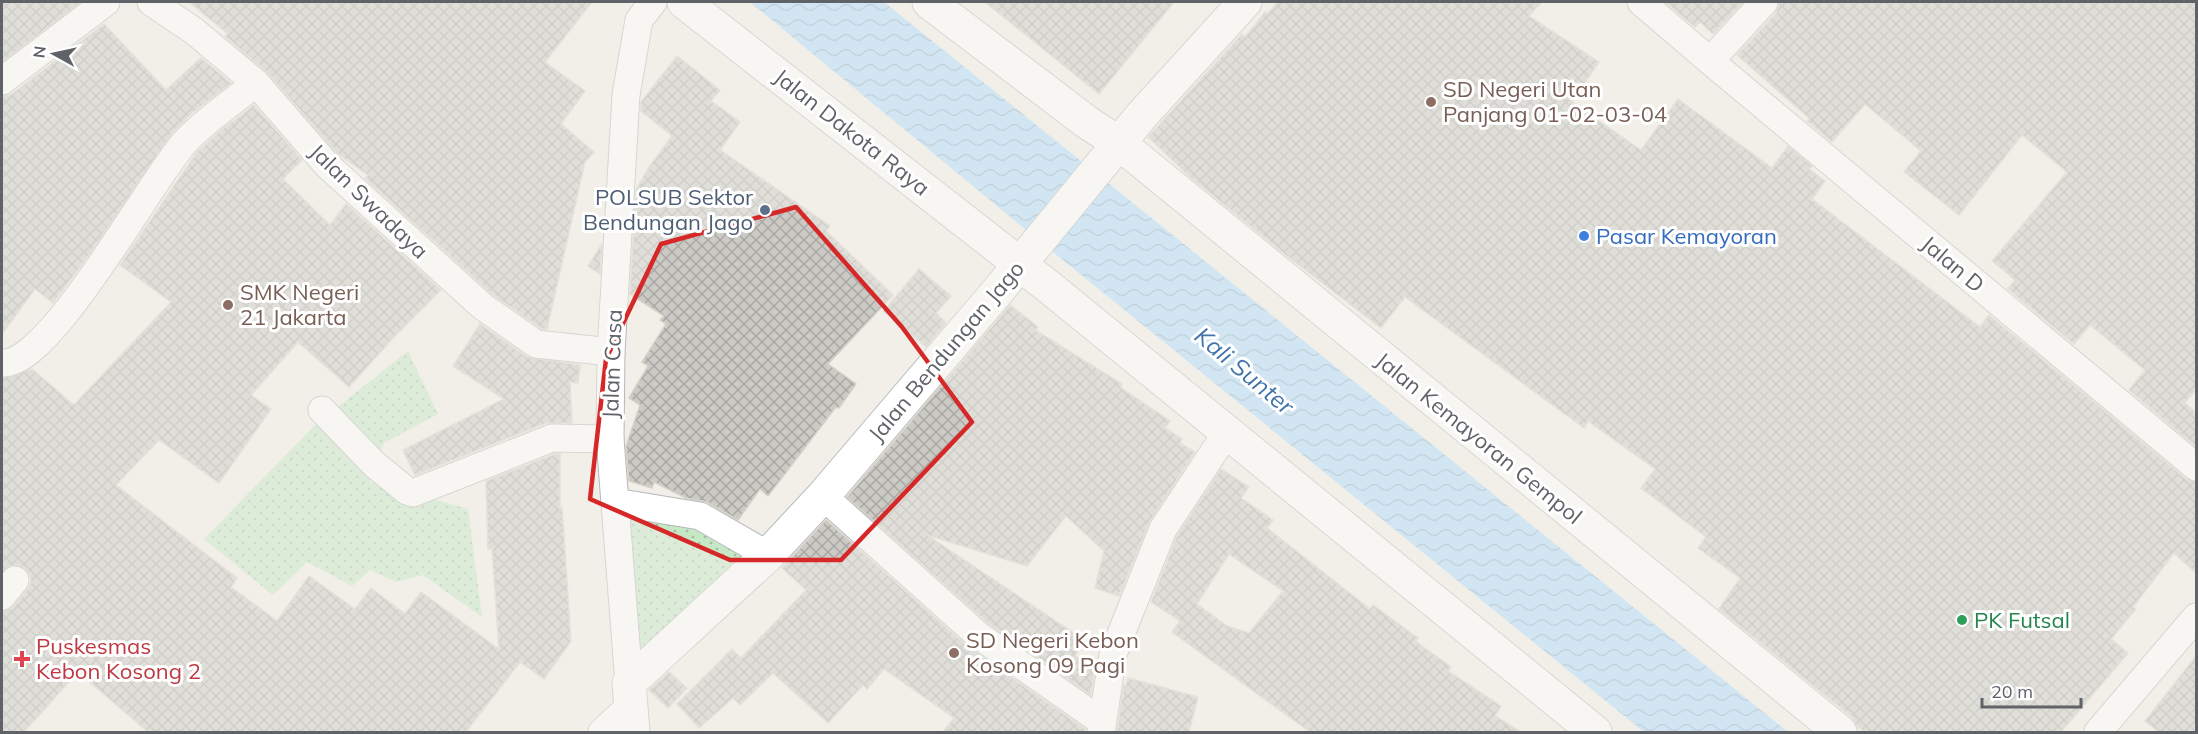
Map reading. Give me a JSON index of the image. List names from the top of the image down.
{
  "streets": {
    "street": [
      "Jalan Dakota Raya",
      "Jalan Swadaya",
      "Jalan D",
      "Jalan Bendungan Jago",
      "Jalan Casa",
      "Jalan Kemayoran Gempol"
    ]
  },
  "crossings": [
    ["Jalan Dakota Raya", "Jalan Bendungan Jago"],
    ["Jalan Swadaya", "Jalan Casa"],
    ["Jalan Bendungan Jago", "Jalan Casa"],
    ["Jalan Bendungan Jago", "Jalan Kemayoran Gempol"]
  ],
  "water": ["Kali Sunter"],
  "places": {
    "other": [
      "SD Negeri Utan Panjang 01-02-03-04",
      "POLSUB Sektor Bendungan Jago",
      "Pasar Kemayoran",
      "SMK Negeri 21 Jakarta",
      "PK Futsal",
      "SD Negeri Kebon Kosong 09 Pagi"
    ],
    "health": ["Puskesmas Kebon Kosong 2"]
  },
  "scale_bar": "20 m",
  "north": "left"
}
